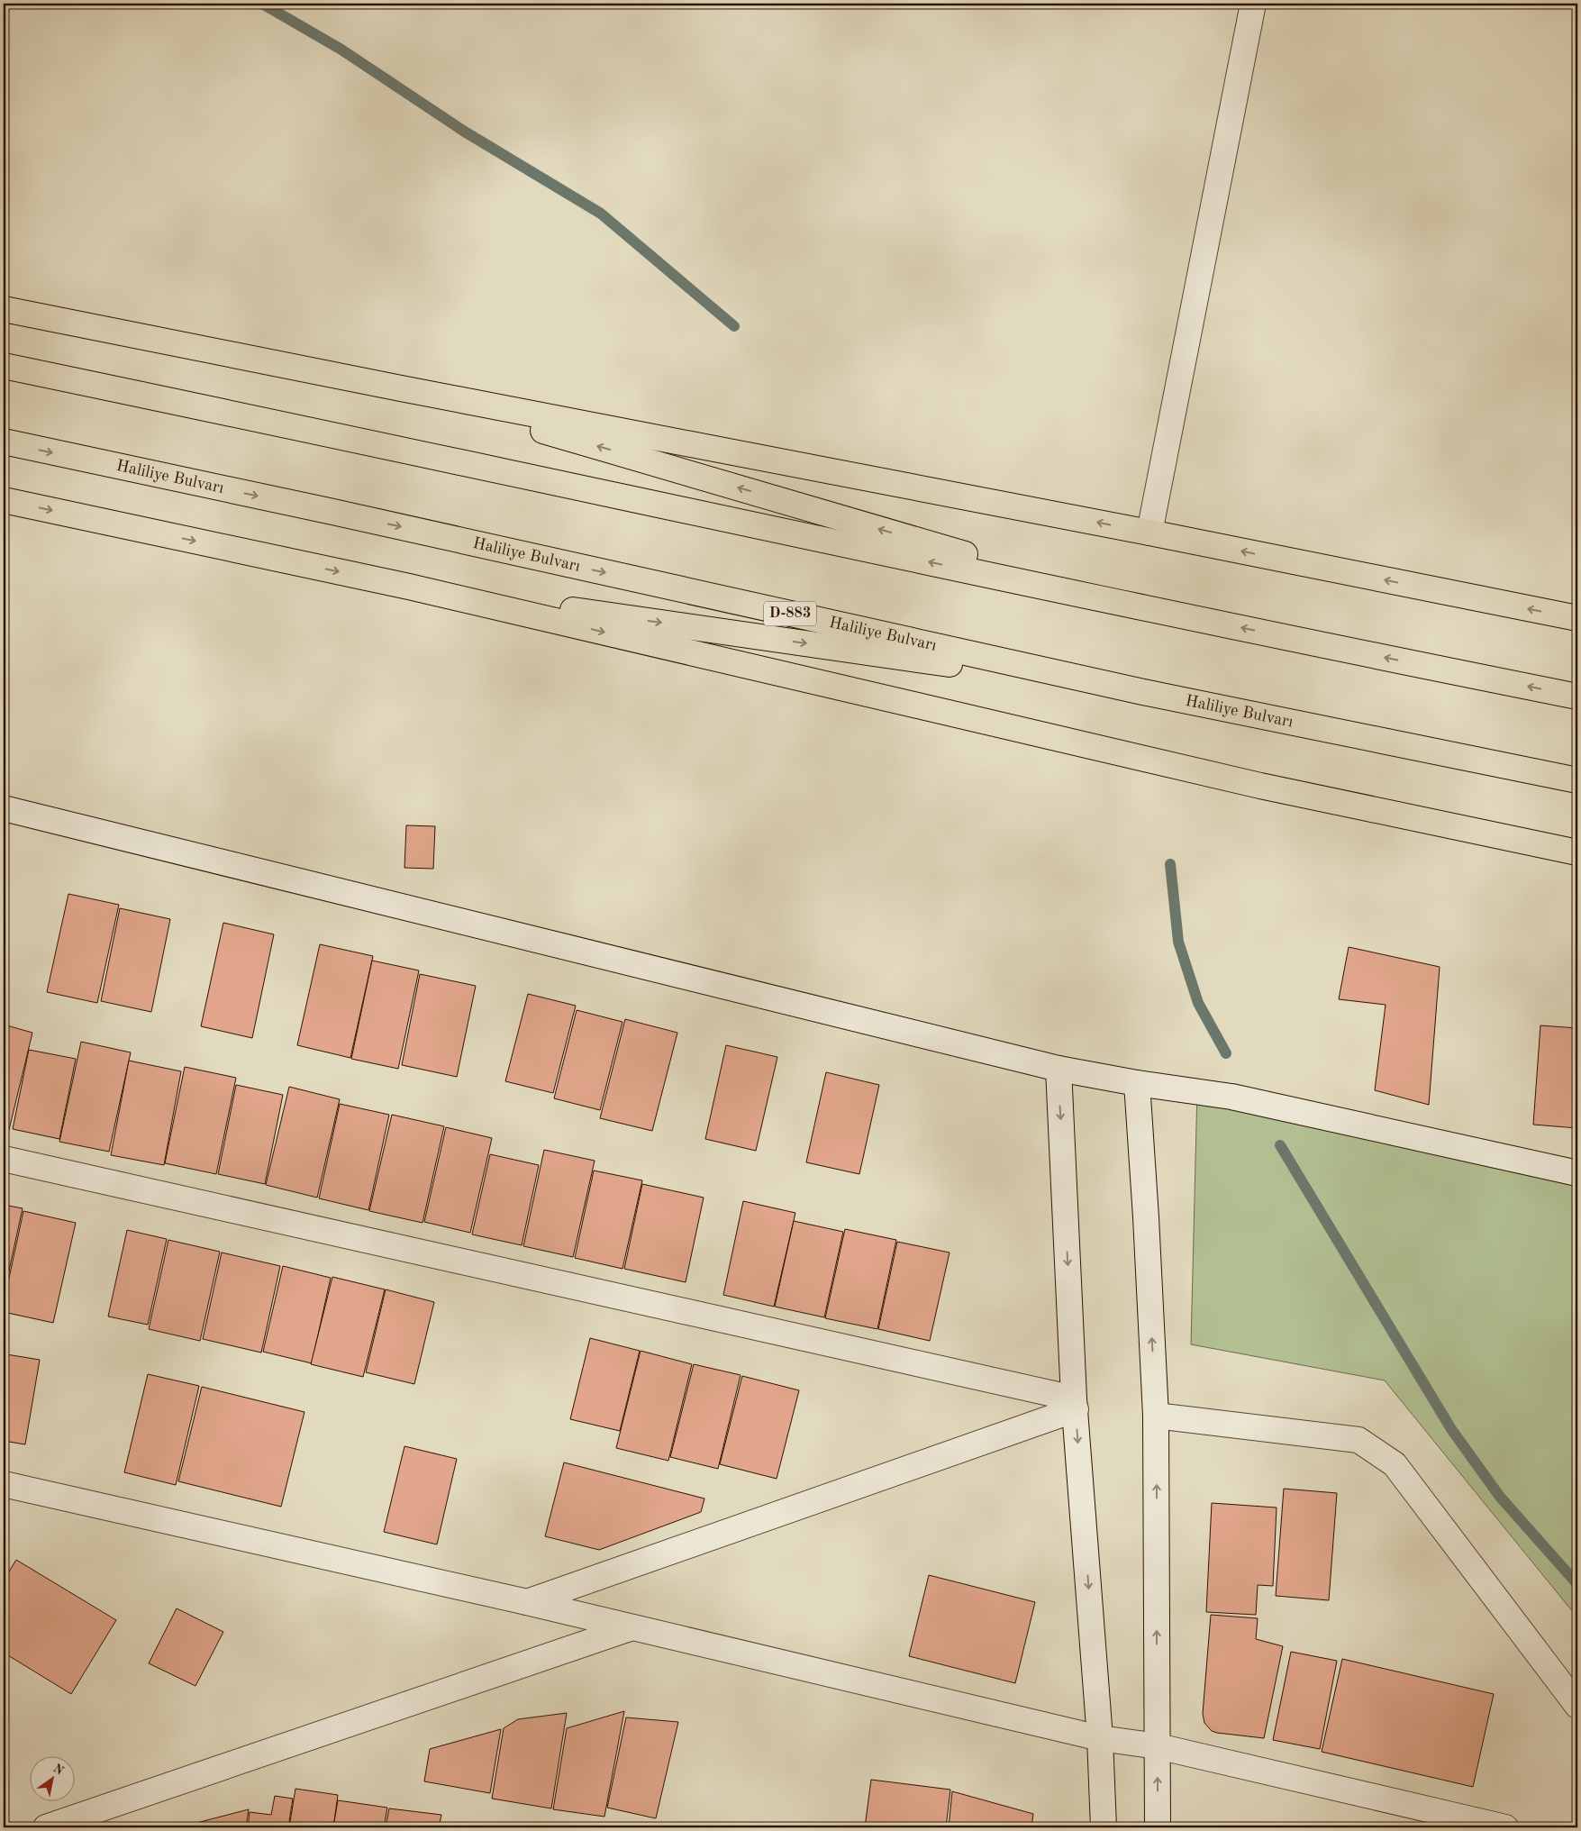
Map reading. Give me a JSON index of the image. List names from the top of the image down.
{
  "streets": {
    "highway": ["Haliliye Bulvarı", "D-883"]
  },
  "north": "top right"
}
